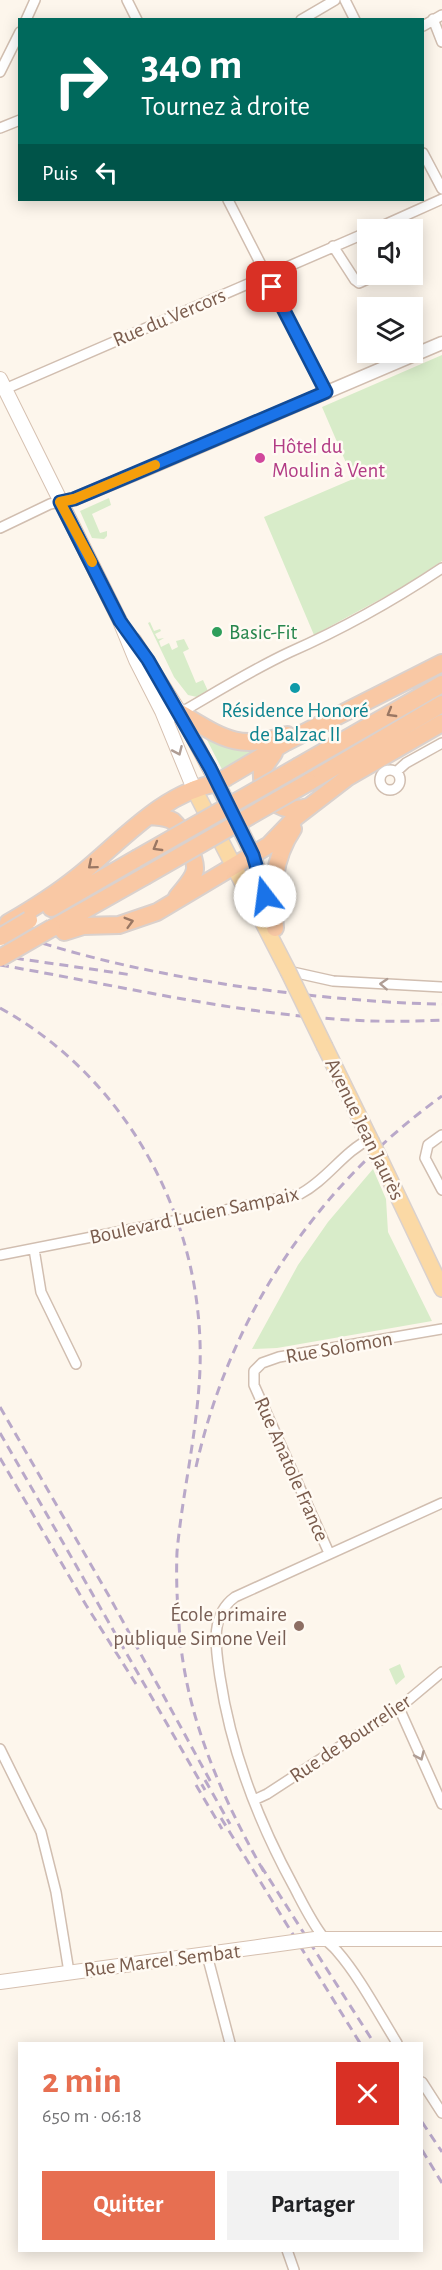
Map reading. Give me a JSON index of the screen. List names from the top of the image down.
{
  "streets": {
    "main road": ["Avenue Jean Jaurès", "Rue Marcel Sembat"],
    "street": [
      "Rue du Vercors",
      "Boulevard Lucien Sampaix",
      "Rue Solomon",
      "Rue Anatole France",
      "Rue de Bourrelier"
    ]
  },
  "crossings": [
    ["Avenue Jean Jaurès", "Boulevard Lucien Sampaix"],
    ["Rue Solomon", "Rue Anatole France"]
  ],
  "places": [
    "Hôtel du Moulin à Vent",
    "Basic-Fit",
    "Résidence Honoré de Balzac II",
    "École primaire publique Simone Veil"
  ],
  "page": {
    "turn": ["340 m", "Tournez à droite"],
    "then": "Puis",
    "heading": ["2 min", "650 m · 06:18"],
    "buttons": ["Quitter", "Partager"]
  }
}
